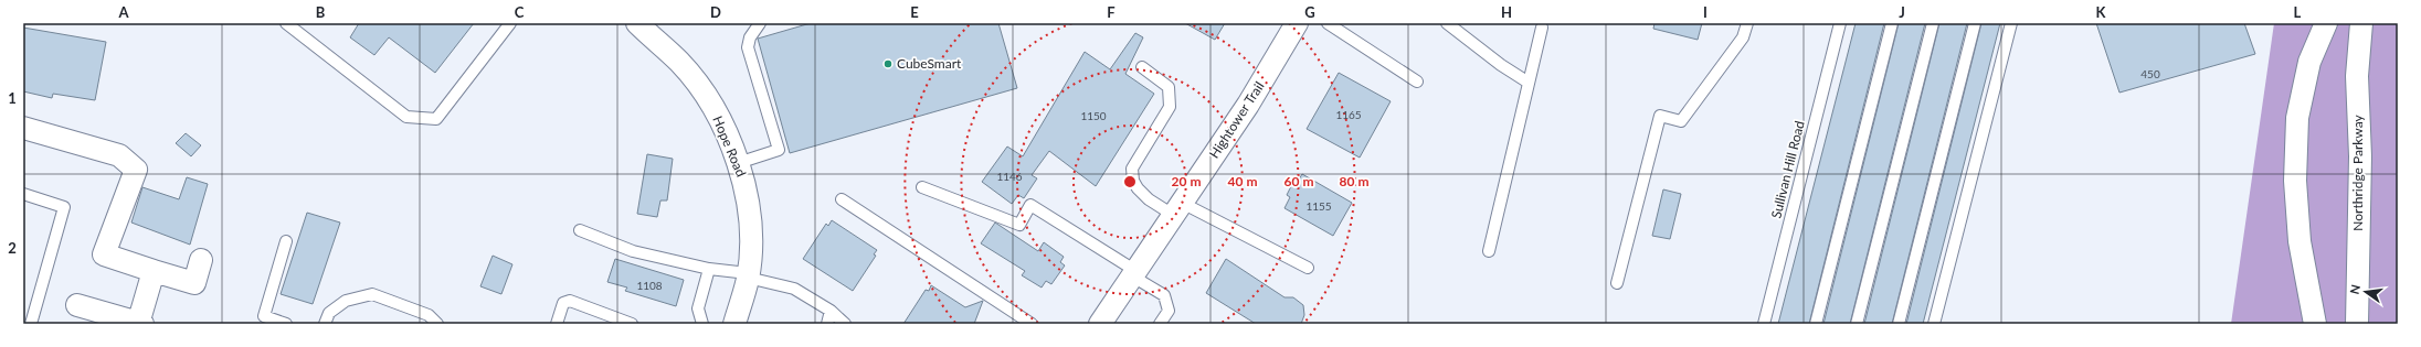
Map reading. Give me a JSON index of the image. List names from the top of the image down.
{
  "streets": {
    "street": ["Hightower Trail", "Hope Road", "Northridge Parkway"],
    "lane": ["Sullivan Hill Road"]
  },
  "places": ["CubeSmart"],
  "house_numbers": [
    "450",
    "1165",
    "1150",
    "1146",
    "1155",
    "1108"
  ],
  "north": "left",
  "grid": {
    "columns": [
      "A",
      "B",
      "C",
      "D",
      "E",
      "F",
      "G",
      "H",
      "I",
      "J",
      "K",
      "L"
    ],
    "rows": ["1", "2"]
  },
  "rings": [
    "20 m",
    "40 m",
    "60 m",
    "80 m"
  ]
}
